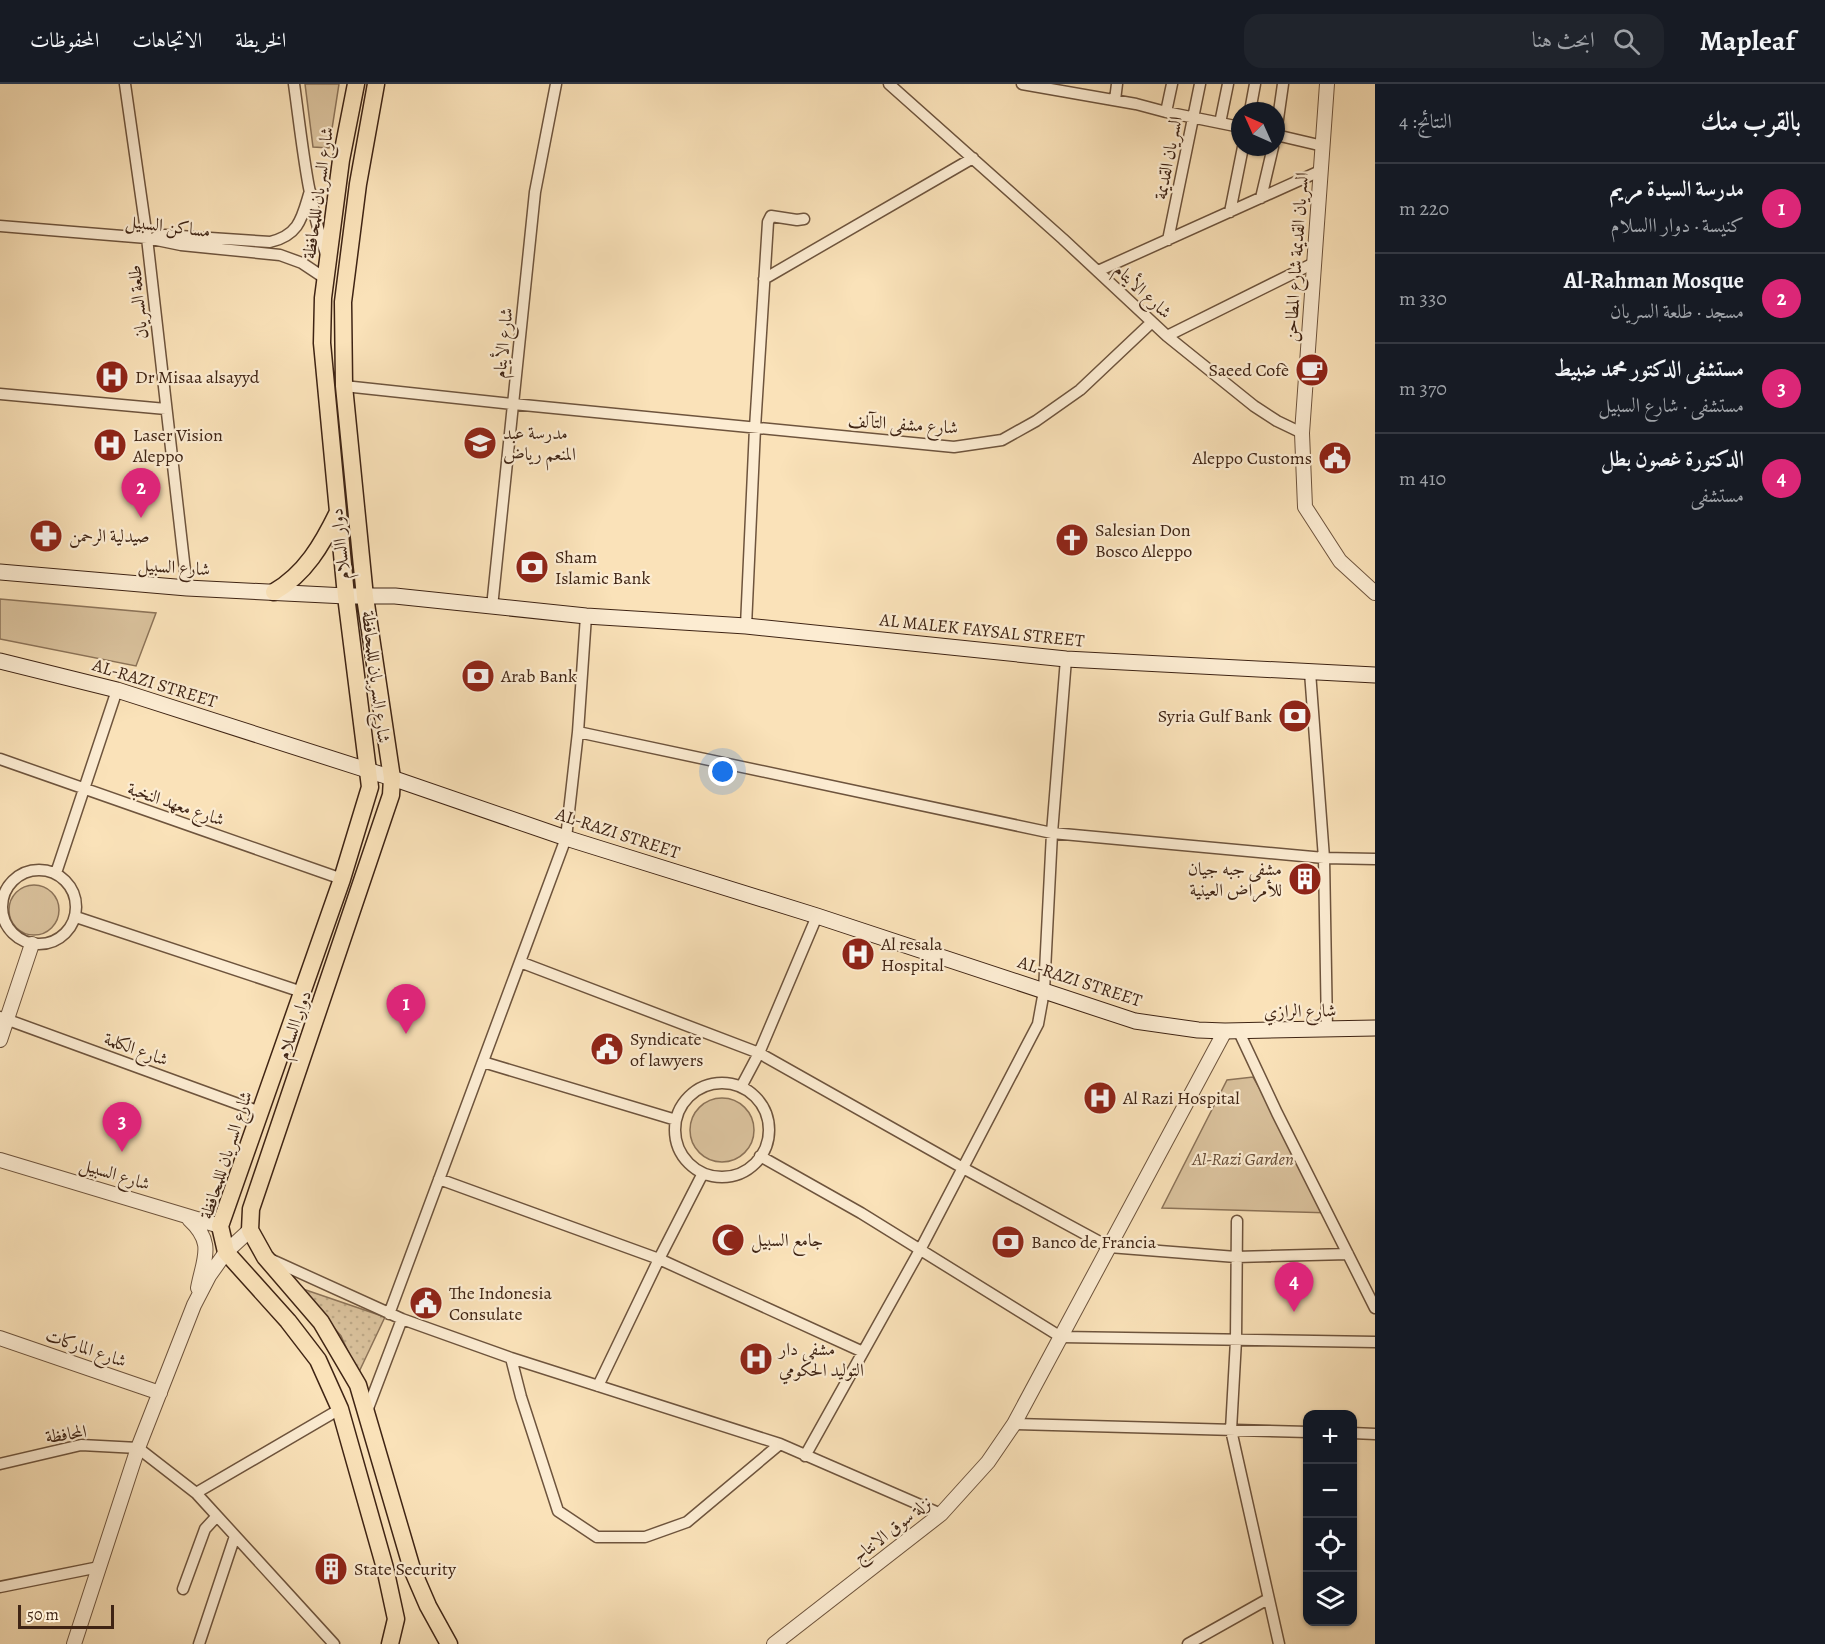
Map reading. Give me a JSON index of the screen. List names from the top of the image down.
{
  "streets": {
    "main road": [
      "شارع السريان لللمحافظة",
      "دوار االسلام",
      "شارع السبيل",
      "AL MALEK FAYSAL STREET",
      "AL-RAZI STREET",
      "شارع الرازي"
    ],
    "street": [
      "السريان القديمة",
      "مساكن السبيل",
      "السريان القديمة شارع المطاحن",
      "شارع الأيتام",
      "طلعة السريان",
      "شارع مشفى التآلف",
      "شارع معهد النخبة",
      "شارع الكلمة",
      "شارع الماركات",
      "المحافظة",
      "نزلة سوق الانتاج"
    ]
  },
  "crossings": [
    ["شارع السريان لللمحافظة", "مساكن السبيل"],
    ["شارع السريان لللمحافظة", "شارع السبيل"],
    ["شارع السريان لللمحافظة", "AL MALEK FAYSAL STREET"],
    ["شارع السريان لللمحافظة", "AL-RAZI STREET"],
    ["شارع السريان لللمحافظة", "شارع معهد النخبة"],
    ["شارع السريان لللمحافظة", "شارع الكلمة"],
    ["مساكن السبيل", "طلعة السريان"],
    ["السريان القديمة شارع المطاحن", "شارع الأيتام"],
    ["شارع الأيتام", "شارع مشفى التآلف"],
    ["شارع الأيتام", "AL MALEK FAYSAL STREET"],
    ["طلعة السريان", "شارع السبيل"],
    ["شارع مشفى التآلف", "دوار االسلام"],
    ["دوار االسلام", "AL MALEK FAYSAL STREET"],
    ["دوار االسلام", "AL-RAZI STREET"],
    ["شارع السبيل", "AL MALEK FAYSAL STREET"],
    ["AL-RAZI STREET", "شارع الرازي"],
    ["AL-RAZI STREET", "نزلة سوق الانتاج"],
    ["شارع الرازي", "نزلة سوق الانتاج"]
  ],
  "parks": ["Al-Razi Garden"],
  "places": {
    "cafe": ["Saeed Cofè"],
    "hospital": [
      "Dr Misaa alsayyd",
      "Laser Vision Aleppo",
      "Al resala Hospital",
      "Al Razi Hospital",
      "مشفى دار التوليد الحكومي"
    ],
    "school or university": ["مدرسة عبد المنعم رياض"],
    "public building": ["Aleppo Customs", "Syndicate of lawyers", "The Indonesia Consulate"],
    "pharmacy": ["صيدلية الرحمن"],
    "church": ["Salesian Don Bosco Aleppo"],
    "bank": [
      "Sham Islamic Bank",
      "Arab Bank",
      "Syria Gulf Bank",
      "Banco de Francia"
    ],
    "building": ["مشفى جبه جيان للأمراض العينية", "State Security"],
    "mosque": ["جامع السبيل"]
  },
  "scale_bar": "50 m",
  "north": "top left",
  "page": {
    "header": "Mapleaf",
    "search": "ابحث هنا",
    "nav": ["الخريطة", "الاتجاهات", "المحفوظات"],
    "heading": ["بالقرب منك", "النتائج: 4"],
    "list": [
      {
        "mark": "1",
        "name": "مدرسة السيدة مريم",
        "note": "كنيسة · دوار االسلام",
        "value": "220 m"
      },
      {
        "mark": "2",
        "name": "Al-Rahman Mosque",
        "note": "مسجد · طلعة السريان",
        "value": "330 m"
      },
      {
        "mark": "3",
        "name": "مستشفى الدكتور محمد ضبيط",
        "note": "مستشفى · شارع السبيل",
        "value": "370 m"
      },
      {
        "mark": "4",
        "name": "الدكتورة غصون بطل",
        "note": "مستشفى",
        "value": "410 m"
      }
    ],
    "pins": [
      "2",
      "1",
      "3",
      "4"
    ],
    "map_buttons": ["+", "−"],
    "scale": "50 m"
  }
}
